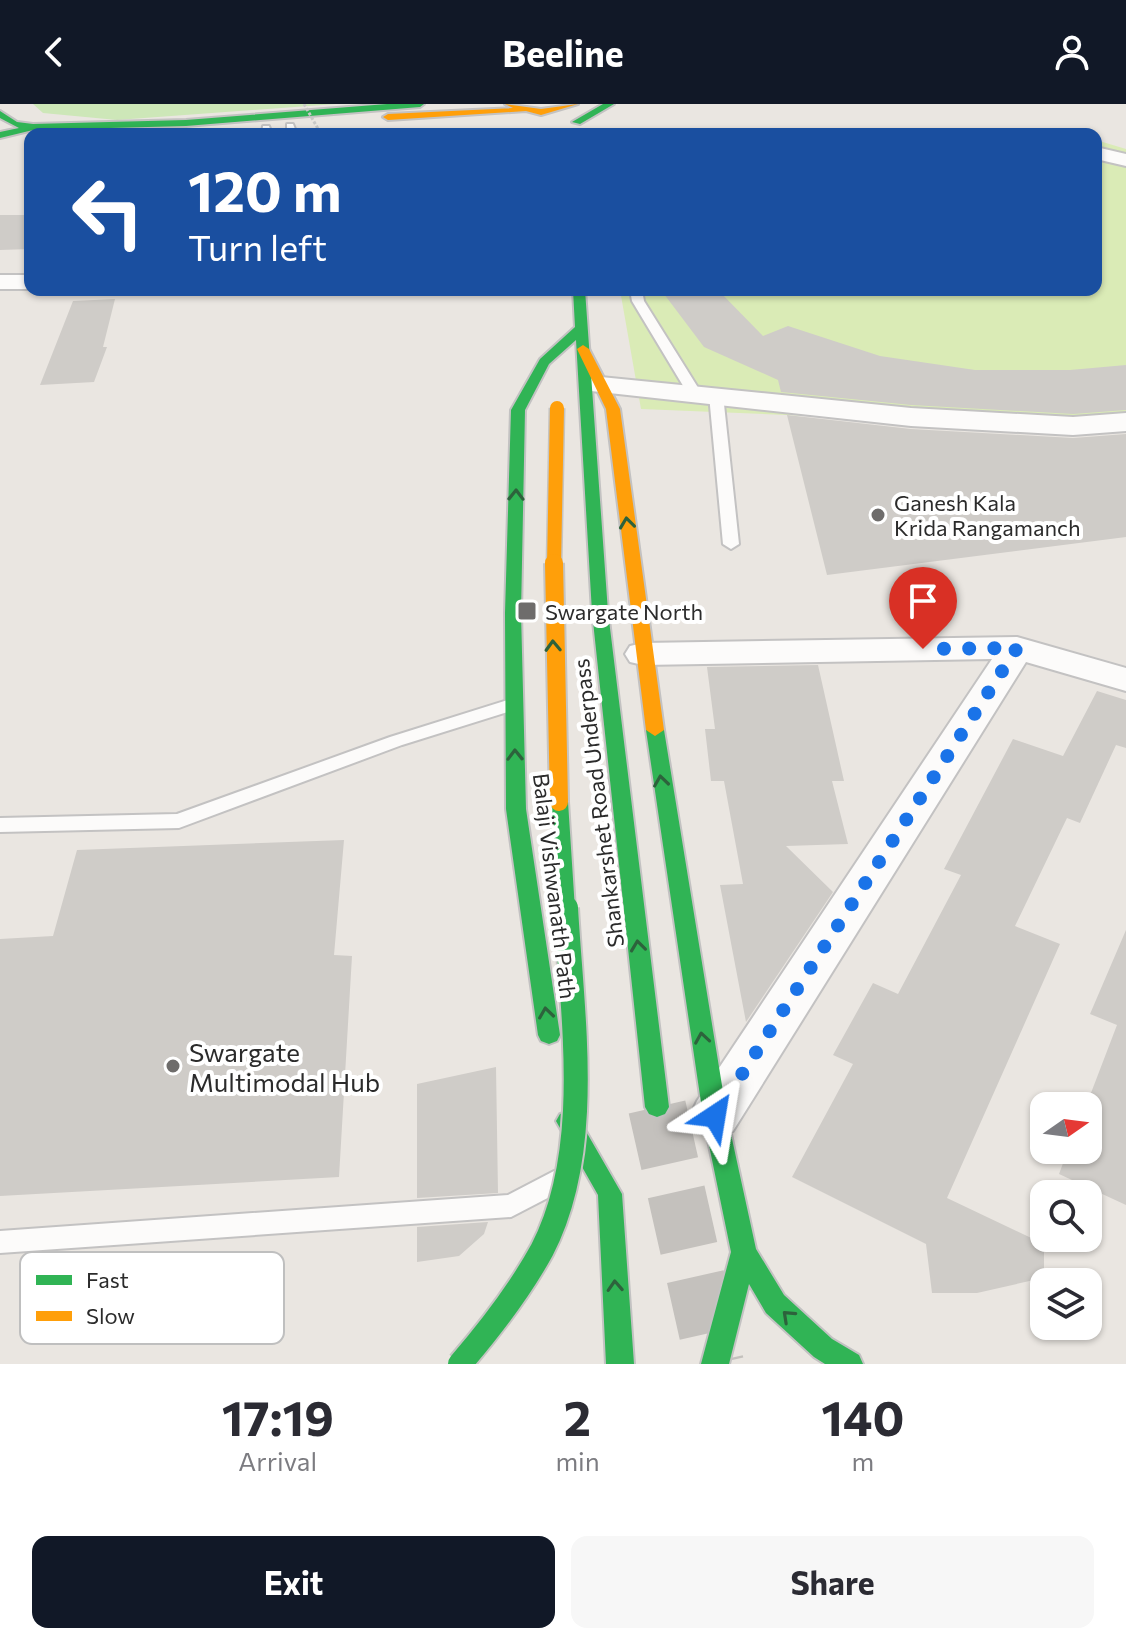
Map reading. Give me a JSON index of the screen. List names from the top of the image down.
{
  "streets": {
    "main road": ["Shankarshet Road Underpass", "Balaji Vishwanath Path"]
  },
  "places": {
    "other": ["Ganesh Kala Krida Rangamanch", "Swargate Multimodal Hub"],
    "transit": ["Swargate North"]
  },
  "legend": ["Fast", "Slow"],
  "north": "right",
  "page": {
    "header": "Beeline",
    "turn": ["120 m", "Turn left"],
    "eta": [
      "17:19",
      "Arrival",
      "2",
      "min",
      "140",
      "m"
    ],
    "buttons": ["Exit", "Share"]
  }
}
